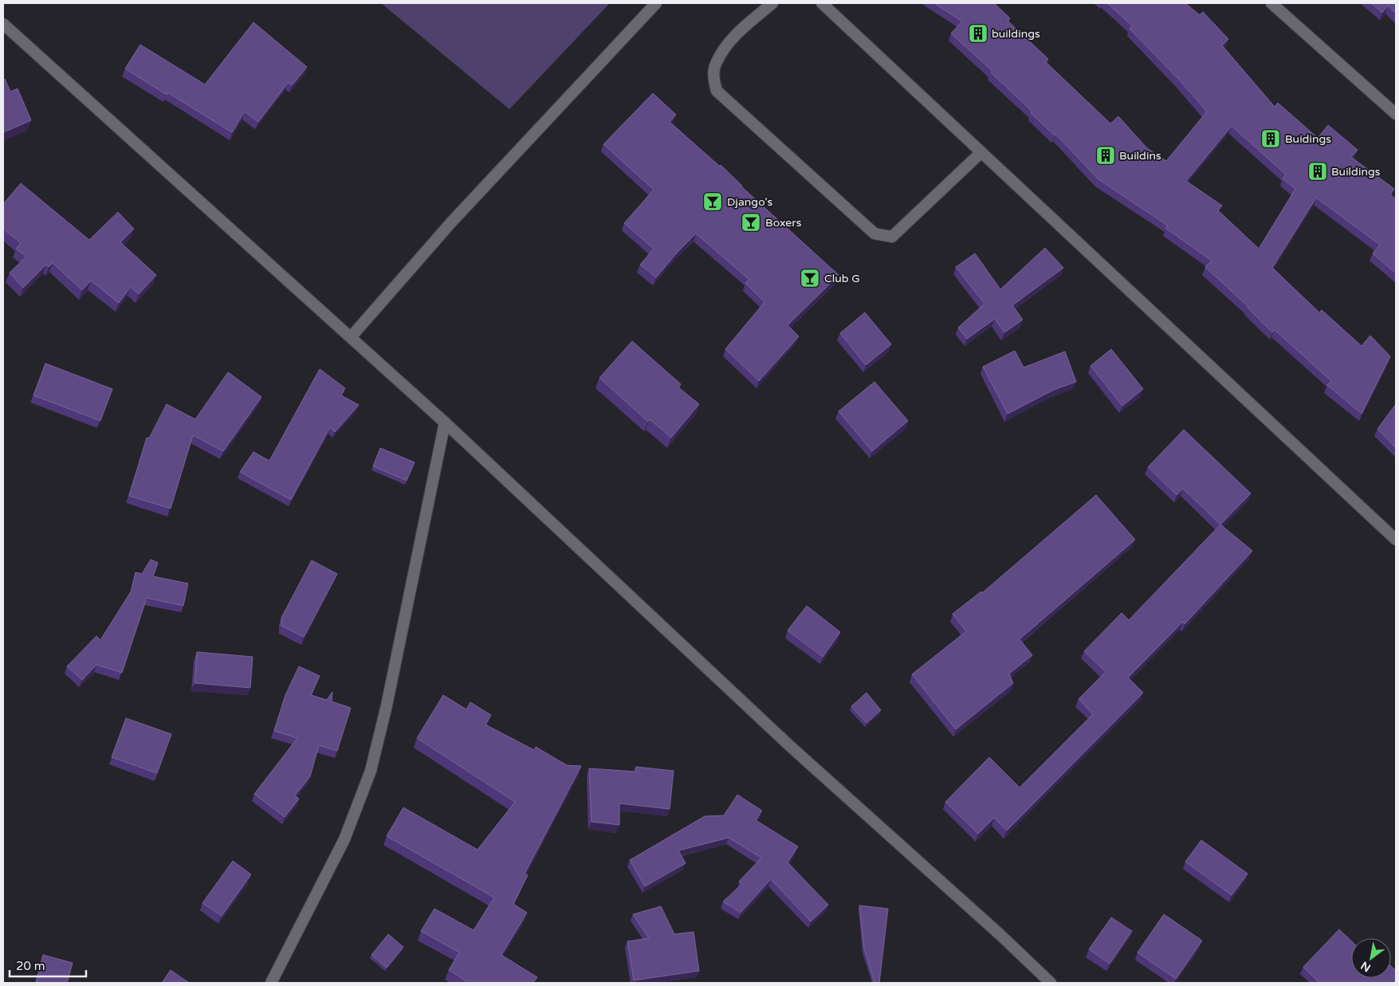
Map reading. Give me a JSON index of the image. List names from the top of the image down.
{
  "places": {
    "building": [
      "buildings",
      "Buidings",
      "Buildins",
      "Buildings"
    ],
    "bar": ["Django's", "Boxers", "Club G"]
  },
  "scale_bar": "20 m",
  "north": "bottom left"
}
